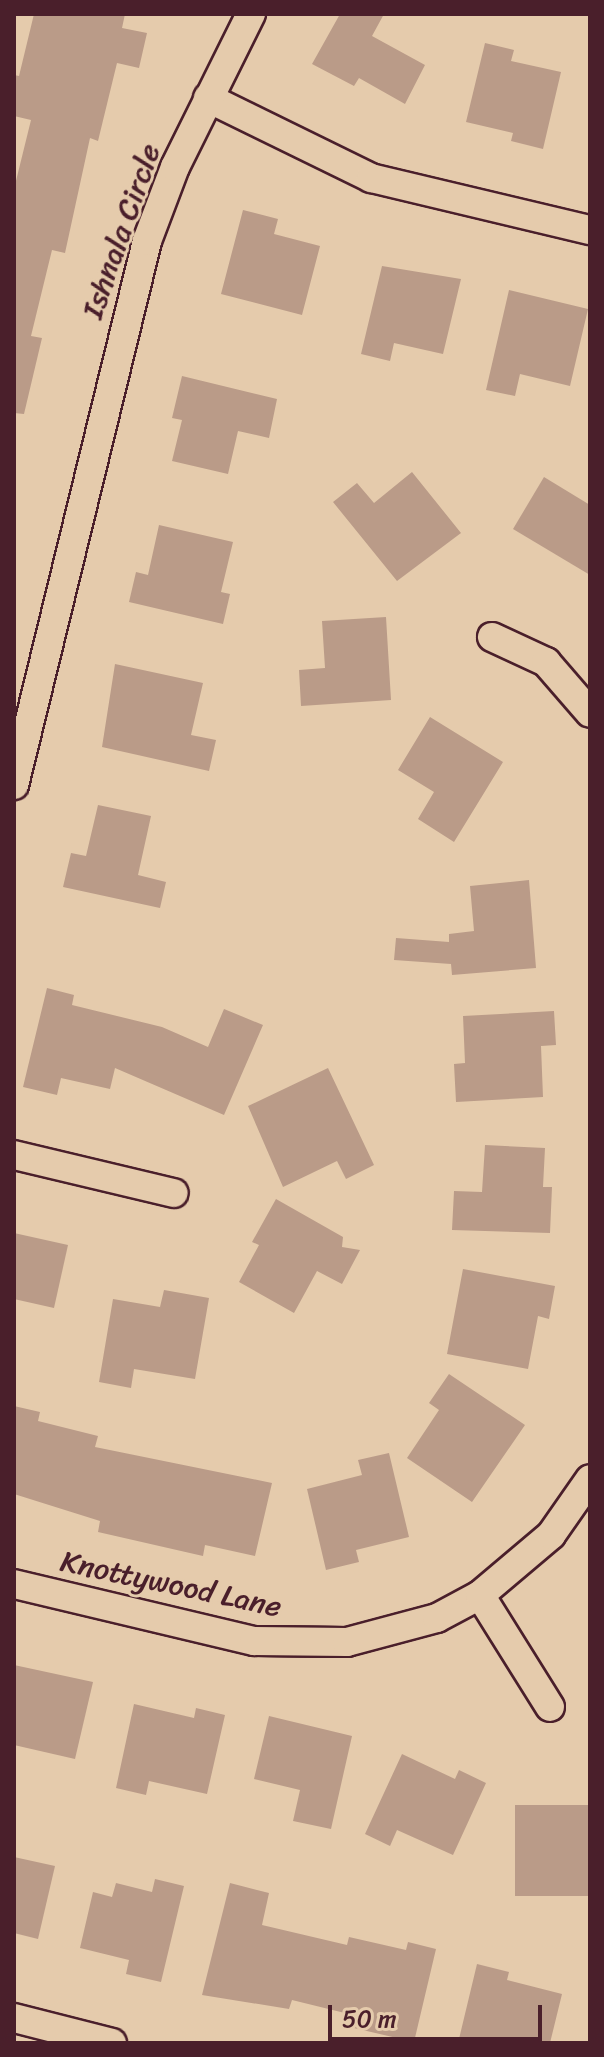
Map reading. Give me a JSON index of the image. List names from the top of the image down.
{
  "streets": {
    "street": ["Ishnala Circle", "Knottywood Lane"]
  },
  "scale_bar": "50 m"
}
